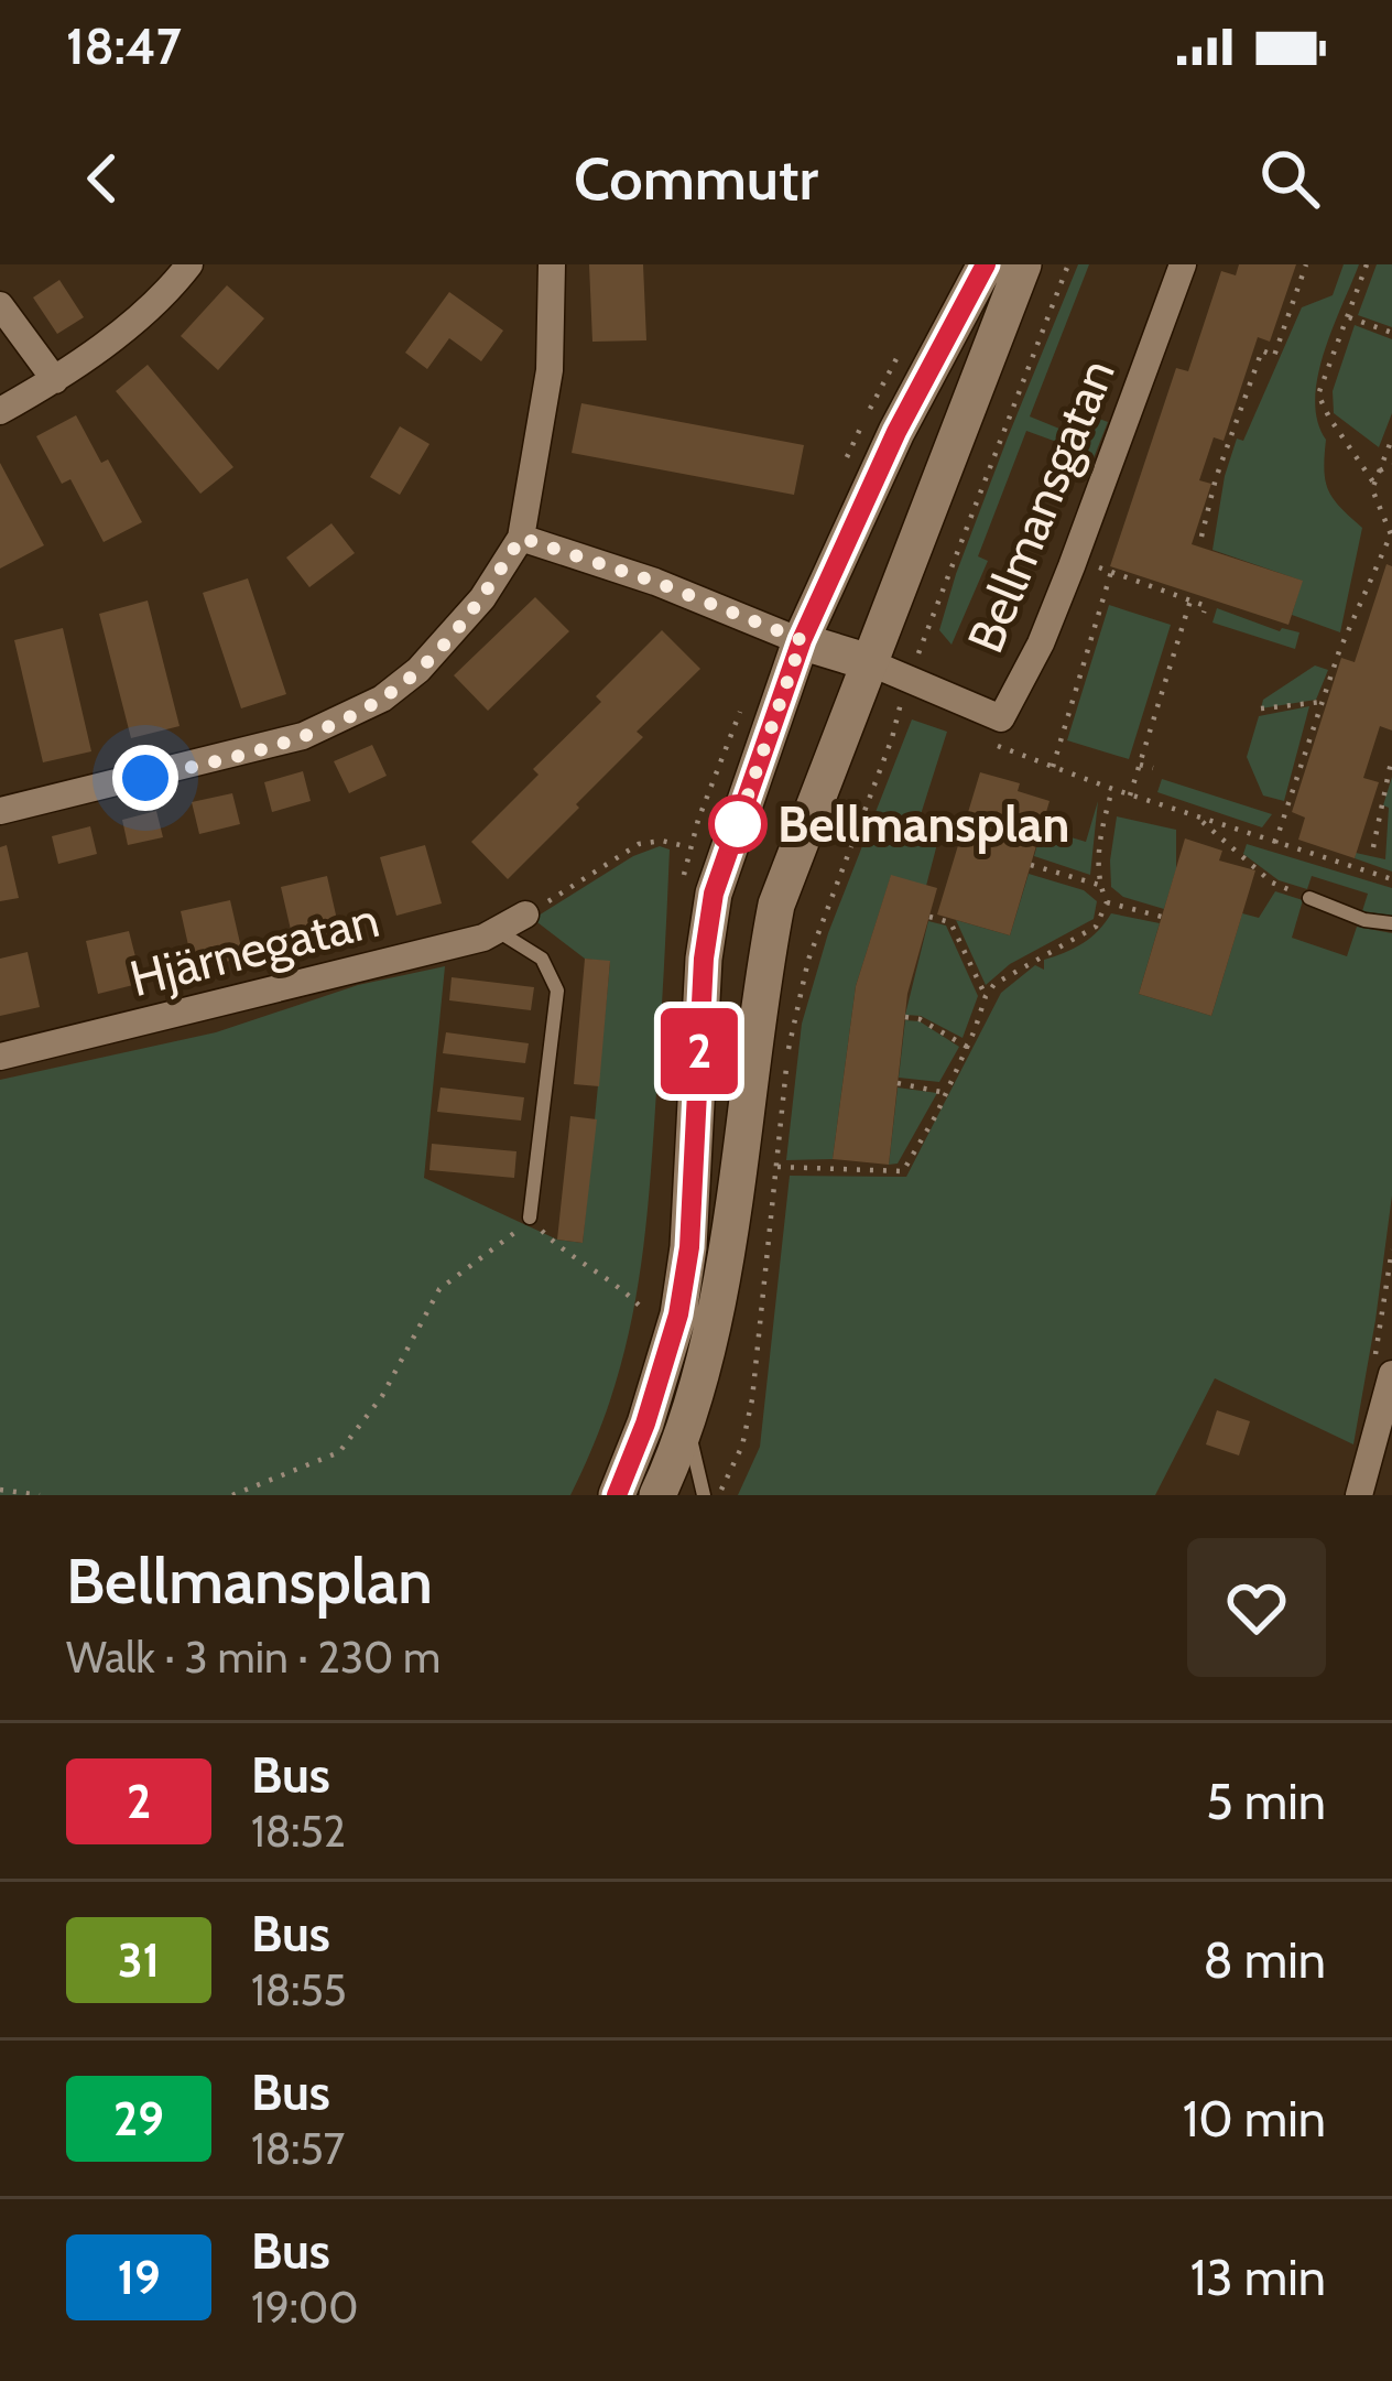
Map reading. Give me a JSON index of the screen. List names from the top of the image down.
{
  "streets": {
    "street": ["Bellmansgatan", "Hjärnegatan"]
  },
  "places": ["Bellmansplan"],
  "lines": ["bus line 2"],
  "page": {
    "status": "18:47",
    "header": "Commutr",
    "on_map": "2",
    "heading": ["Bellmansplan", "Walk · 3 min · 230 m"],
    "list": [
      {
        "mark": "2",
        "name": "Bus",
        "note": "18:52",
        "value": "5 min"
      },
      {
        "mark": "31",
        "name": "Bus",
        "note": "18:55",
        "value": "8 min"
      },
      {
        "mark": "29",
        "name": "Bus",
        "note": "18:57",
        "value": "10 min"
      },
      {
        "mark": "19",
        "name": "Bus",
        "note": "19:00",
        "value": "13 min"
      }
    ]
  }
}
